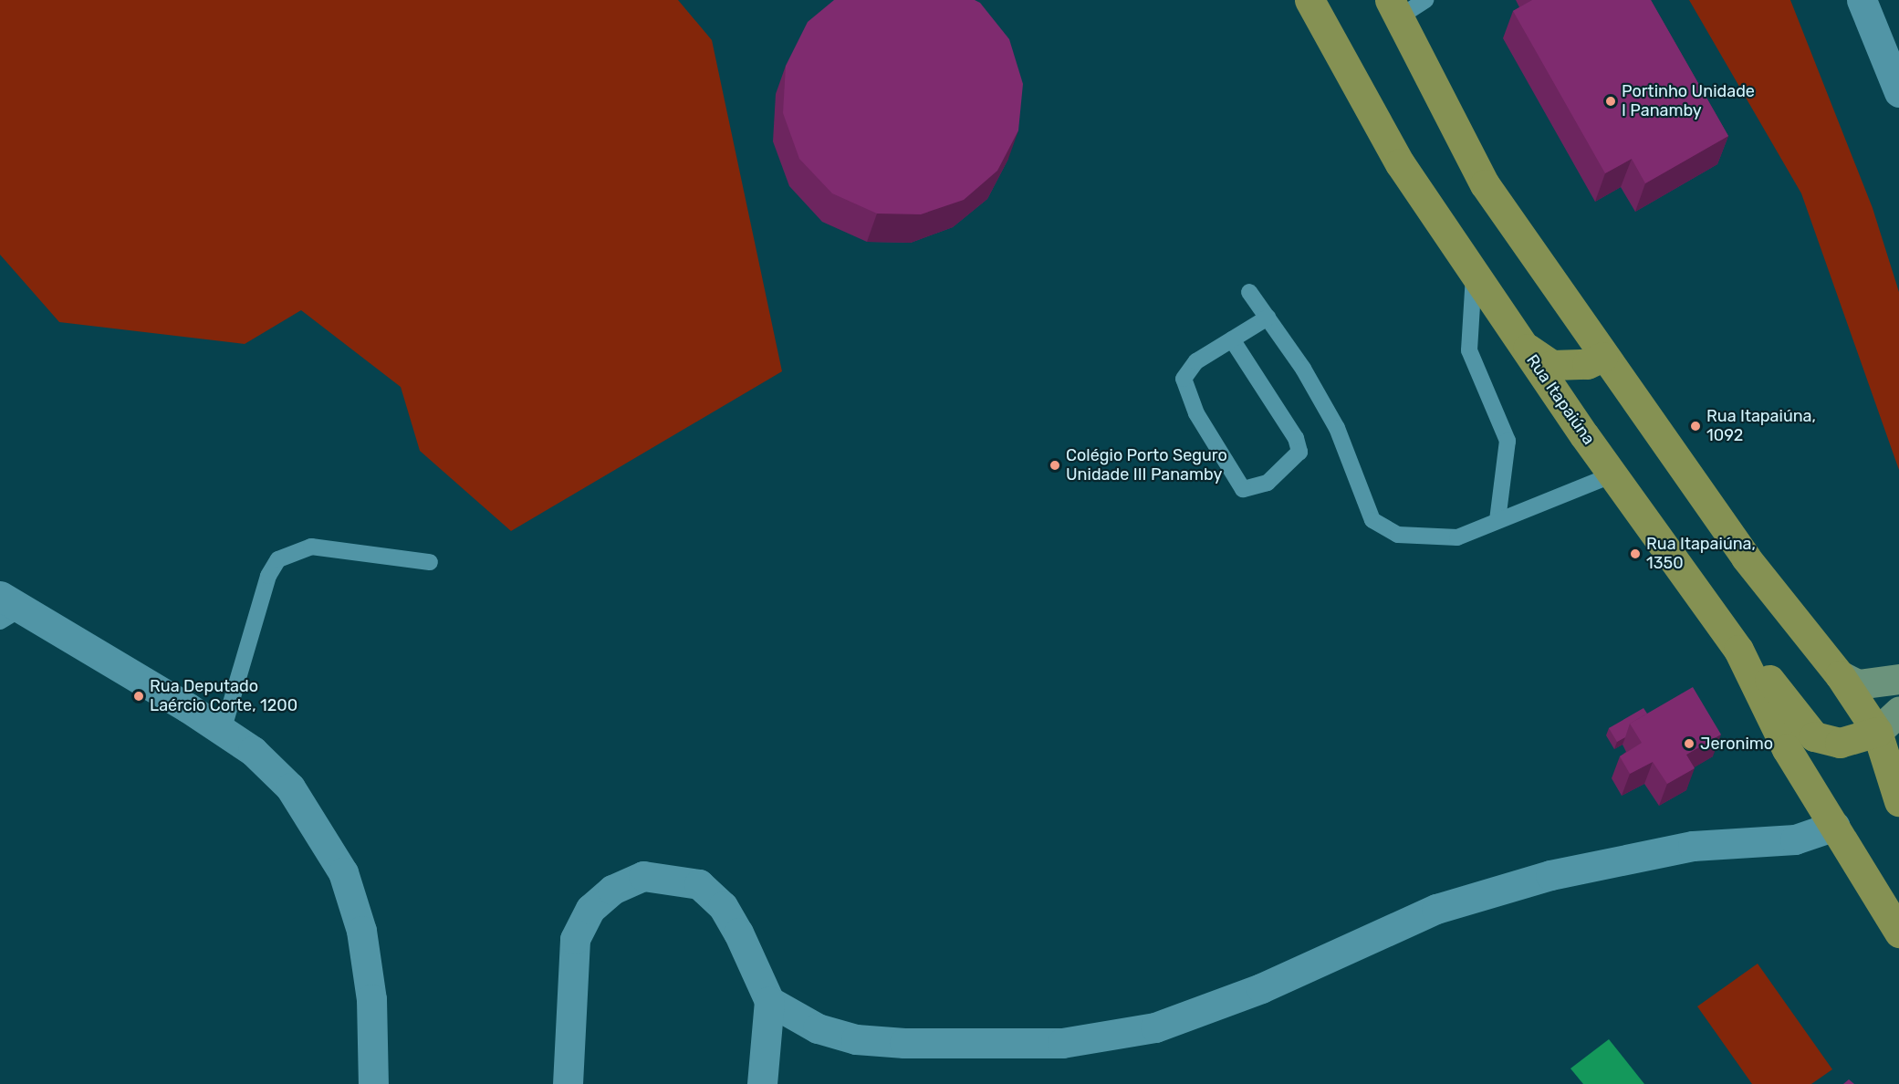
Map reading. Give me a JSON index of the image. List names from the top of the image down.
{
  "streets": {
    "main road": ["Rua Itapaiúna"]
  },
  "places": [
    "Portinho Unidade I Panamby",
    "Rua Itapaiúna, 1092",
    "Colégio Porto Seguro Unidade III Panamby",
    "Rua Itapaiúna, 1350",
    "Rua Deputado Laércio Corte, 1200",
    "Jeronimo"
  ]
}
